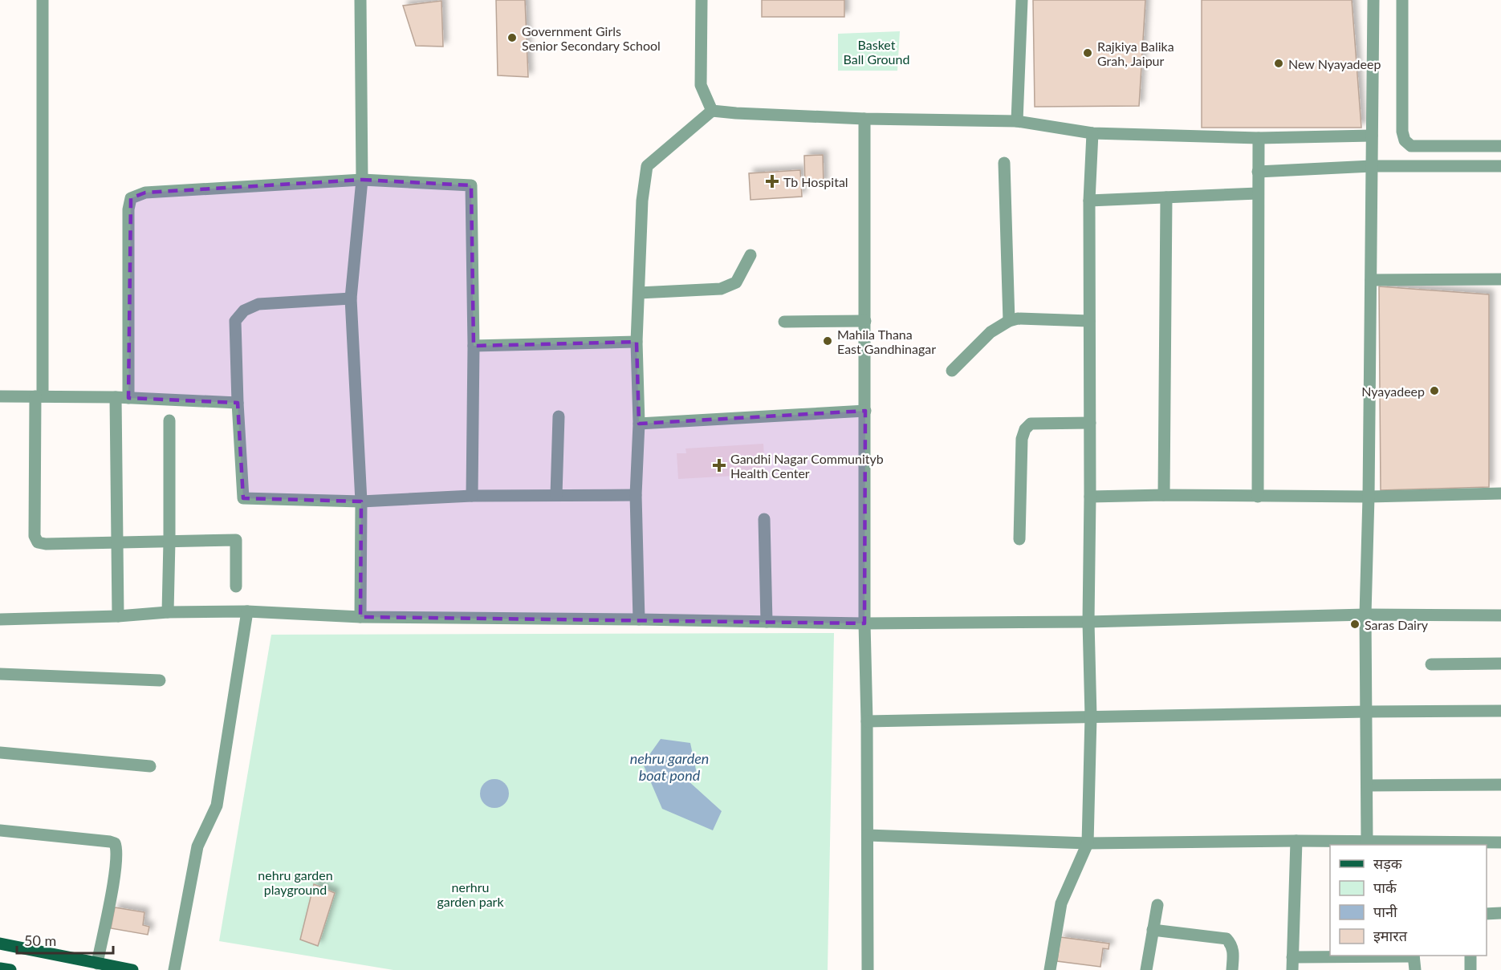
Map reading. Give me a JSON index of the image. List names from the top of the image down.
{
  "water": ["nehru garden boat pond"],
  "parks": ["Basket Ball Ground", "nehru garden playground", "nerhru garden park"],
  "places": {
    "other": [
      "Government Girls Senior Secondary School",
      "Rajkiya Balika Grah, Jaipur",
      "New Nyayadeep",
      "Mahila Thana East Gandhinagar",
      "Nyayadeep",
      "Saras Dairy"
    ],
    "health": ["Tb Hospital", "Gandhi Nagar Communityb Health Center"]
  },
  "legend": [
    "सड़क",
    "पार्क",
    "पानी",
    "इमारत"
  ],
  "scale_bar": "50 m"
}
